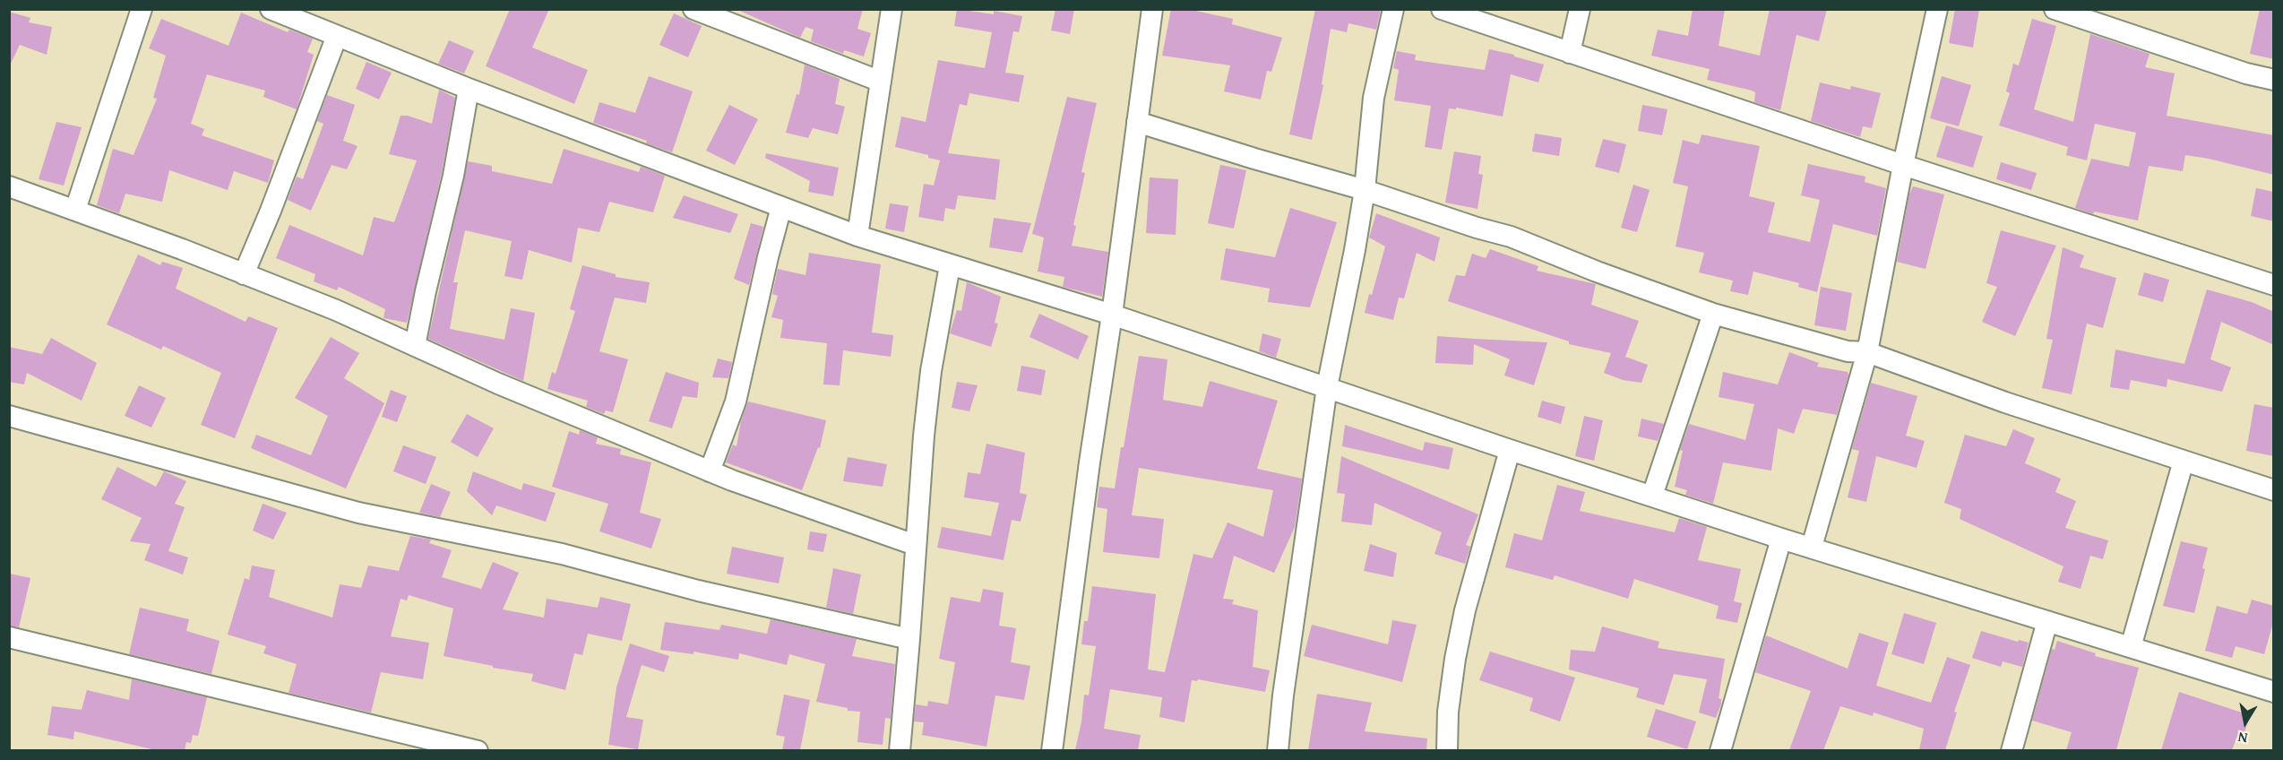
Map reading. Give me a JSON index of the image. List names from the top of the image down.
{
  "north": "bottom"
}
